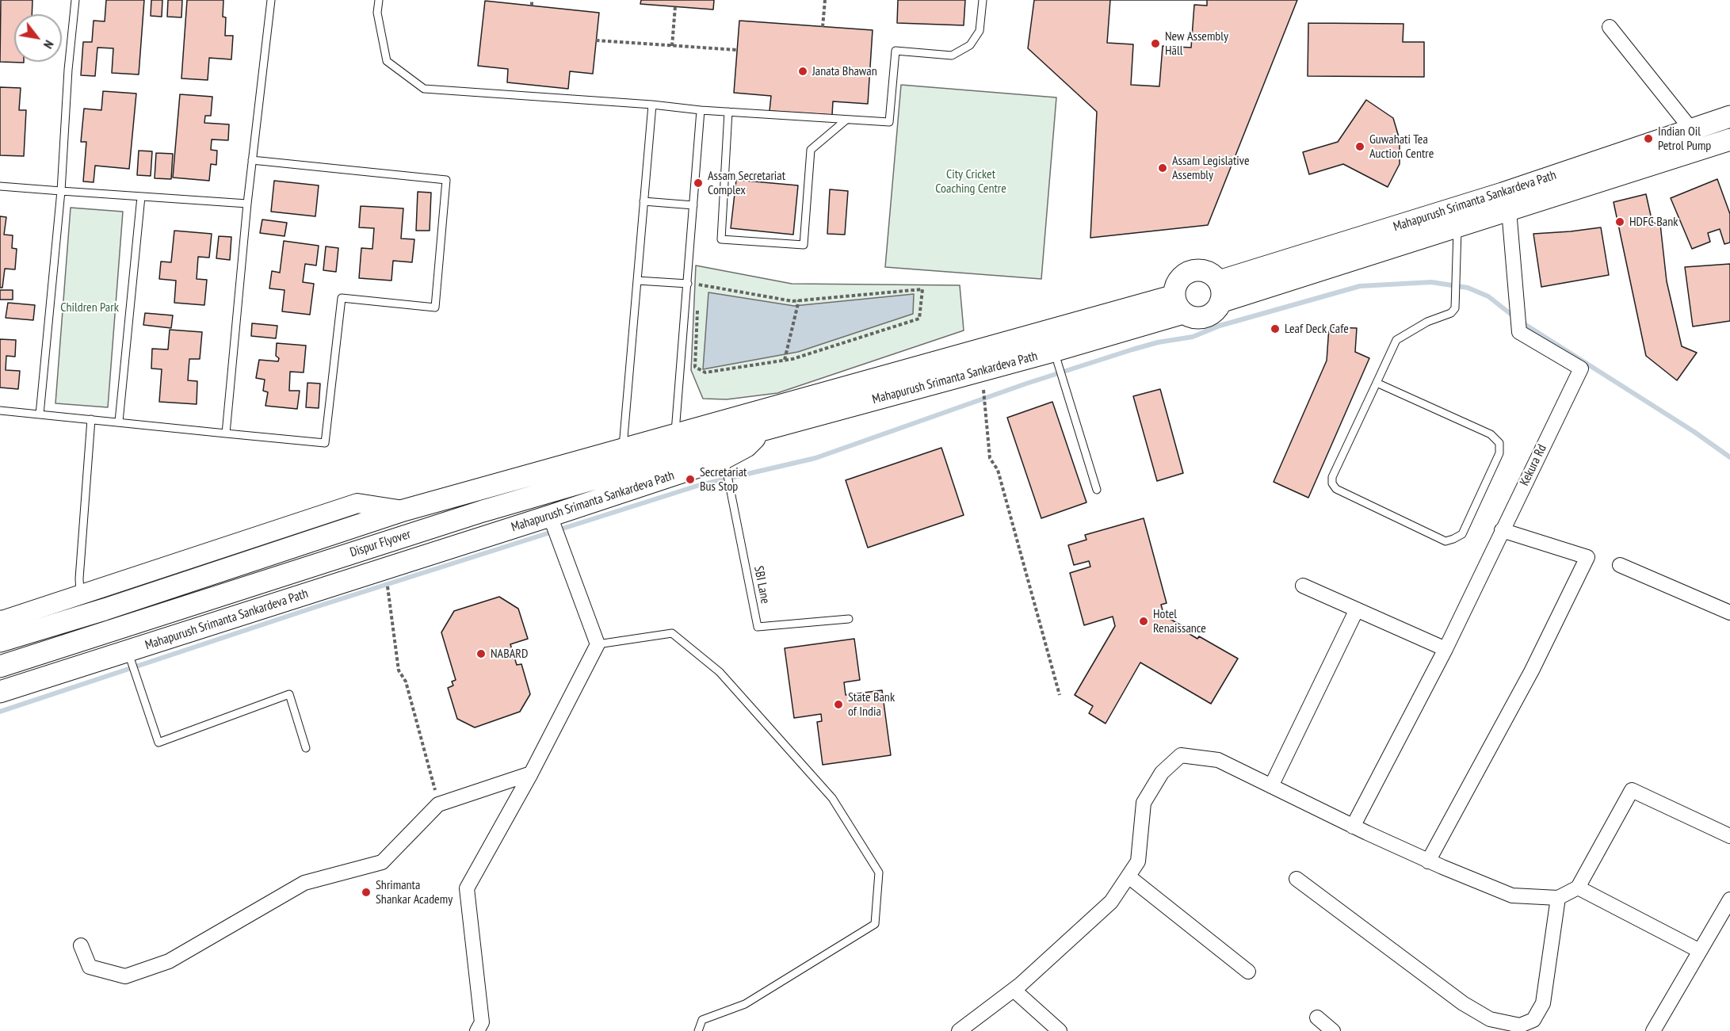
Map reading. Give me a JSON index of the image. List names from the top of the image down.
{
  "streets": {
    "main road": ["Mahapurush Srimanta Sankardeva Path", "Dispur Flyover"],
    "street": ["Kekura Rd"],
    "lane": ["SBI Lane"]
  },
  "crossings": [
    ["Mahapurush Srimanta Sankardeva Path", "Kekura Rd"],
    ["Mahapurush Srimanta Sankardeva Path", "Dispur Flyover"],
    ["Mahapurush Srimanta Sankardeva Path", "SBI Lane"]
  ],
  "parks": ["City Cricket Coaching Centre", "Children Park"],
  "places": [
    "New Assembly Hall",
    "Janata Bhawan",
    "Indian Oil Petrol Pump",
    "Guwahati Tea Auction Centre",
    "Assam Legislative Assembly",
    "Assam Secretariat Complex",
    "HDFC Bank",
    "Leaf Deck Cafe",
    "Secretariat Bus Stop",
    "Hotel Renaissance",
    "NABARD",
    "State Bank of India",
    "Shrimanta Shankar Academy"
  ],
  "north": "bottom right"
}
